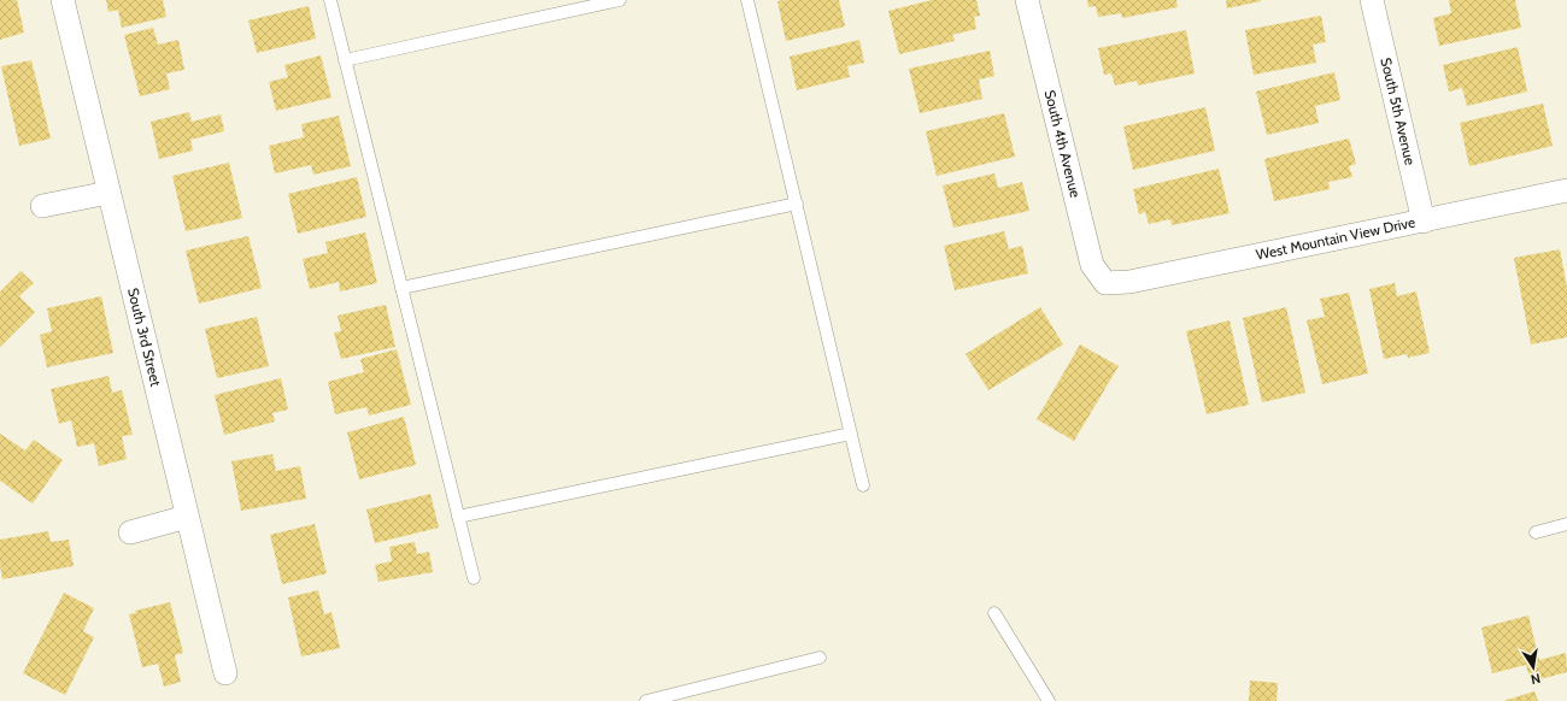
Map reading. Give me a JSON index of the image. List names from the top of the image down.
{
  "streets": {
    "street": [
      "South 5th Avenue",
      "South 4th Avenue",
      "West Mountain View Drive",
      "South 3rd Street"
    ]
  },
  "crossings": [
    ["South 5th Avenue", "West Mountain View Drive"],
    ["South 4th Avenue", "West Mountain View Drive"]
  ],
  "north": "bottom"
}
